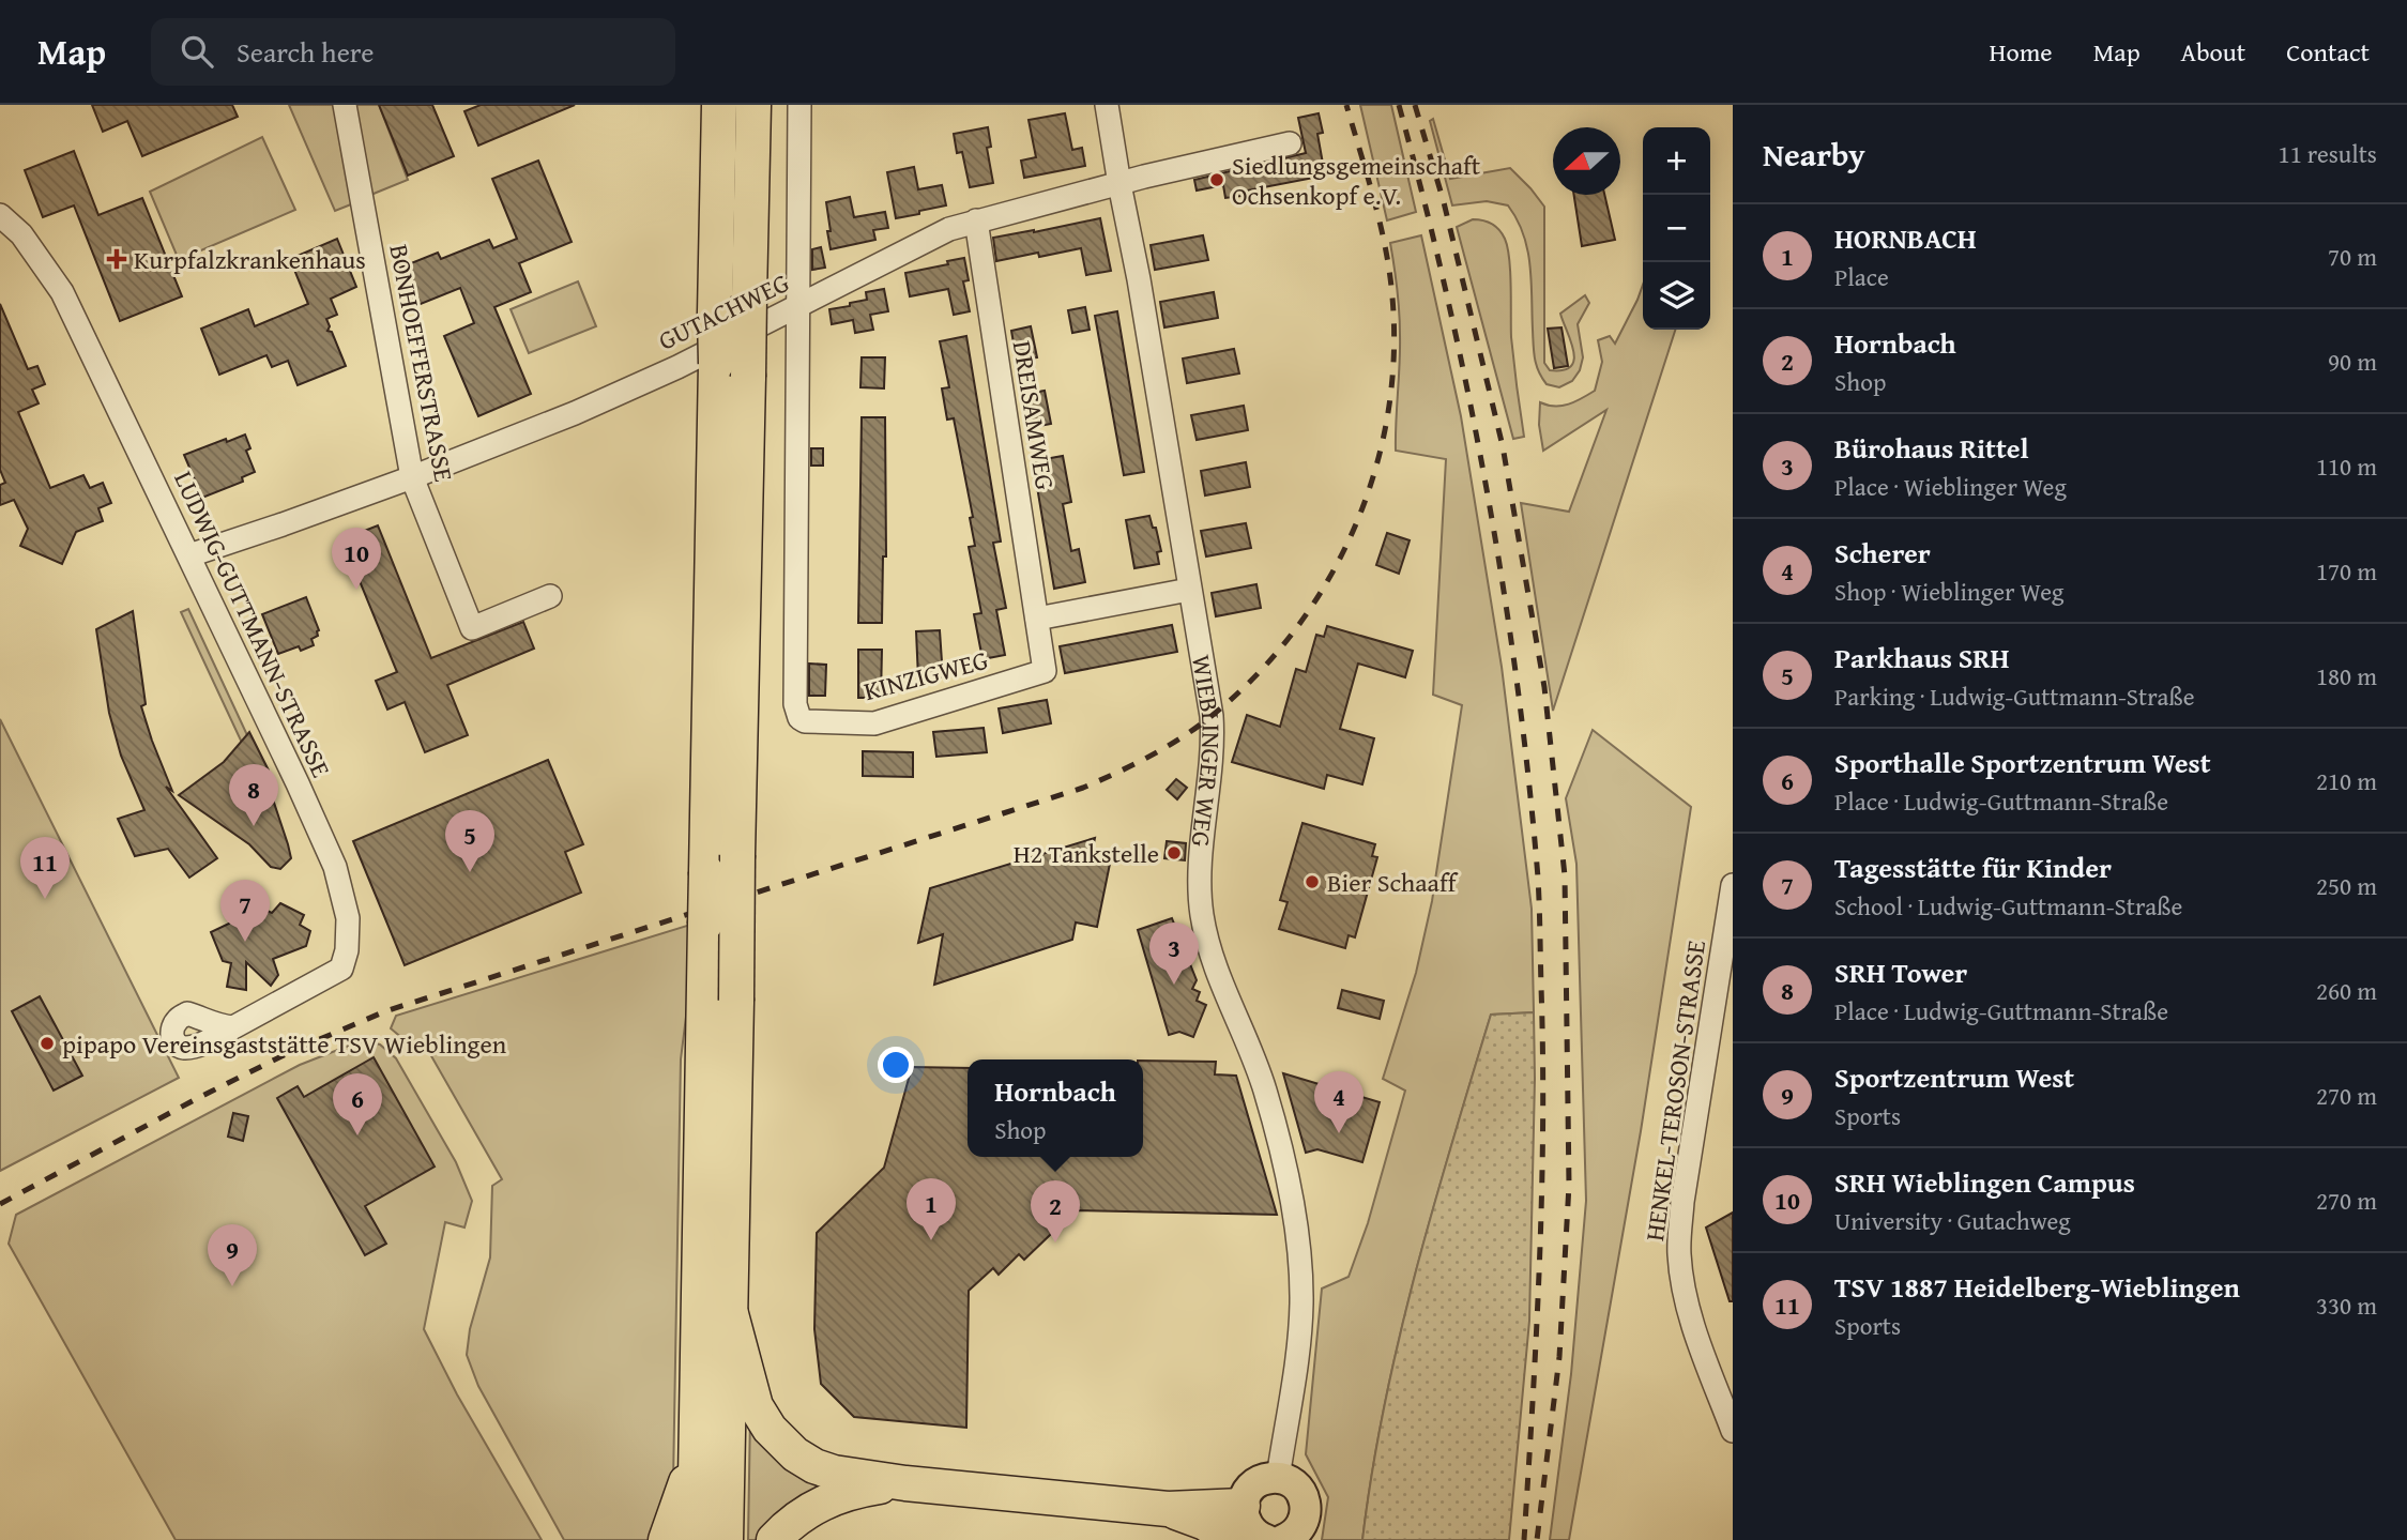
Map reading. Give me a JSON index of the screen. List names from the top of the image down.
{
  "streets": {
    "street": [
      "GUTACHWEG",
      "BONHOEFFERSTRASSE",
      "DREISAMWEG",
      "LUDWIG-GUTTMANN-STRASSE",
      "KINZIGWEG",
      "WIEBLINGER WEG",
      "HENKEL-TEROSON-STRASSE"
    ]
  },
  "crossings": [
    ["GUTACHWEG", "BONHOEFFERSTRASSE"],
    ["GUTACHWEG", "DREISAMWEG"],
    ["GUTACHWEG", "LUDWIG-GUTTMANN-STRASSE"],
    ["GUTACHWEG", "KINZIGWEG"],
    ["GUTACHWEG", "WIEBLINGER WEG"],
    ["DREISAMWEG", "KINZIGWEG"]
  ],
  "places": {
    "other": [
      "Siedlungsgemeinschaft Ochsenkopf e.V.",
      "H2 Tankstelle",
      "Bier Schaaff",
      "pipapo Vereinsgaststätte TSV Wieblingen"
    ],
    "health": ["Kurpfalzkrankenhaus"]
  },
  "north": "left",
  "page": {
    "header": "Map",
    "search": "Search here",
    "nav": [
      "Home",
      "Map",
      "About",
      "Contact"
    ],
    "heading": ["Nearby", "11 results"],
    "map_buttons": ["+", "−"],
    "list": [
      {
        "mark": "1",
        "name": "HORNBACH",
        "note": "Place",
        "value": "70 m"
      },
      {
        "mark": "2",
        "name": "Hornbach",
        "note": "Shop",
        "value": "90 m"
      },
      {
        "mark": "3",
        "name": "Bürohaus Rittel",
        "note": "Place · Wieblinger Weg",
        "value": "110 m"
      },
      {
        "mark": "4",
        "name": "Scherer",
        "note": "Shop · Wieblinger Weg",
        "value": "170 m"
      },
      {
        "mark": "5",
        "name": "Parkhaus SRH",
        "note": "Parking · Ludwig-Guttmann-Straße",
        "value": "180 m"
      },
      {
        "mark": "6",
        "name": "Sporthalle Sportzentrum West",
        "note": "Place · Ludwig-Guttmann-Straße",
        "value": "210 m"
      },
      {
        "mark": "7",
        "name": "Tagesstätte für Kinder",
        "note": "School · Ludwig-Guttmann-Straße",
        "value": "250 m"
      },
      {
        "mark": "8",
        "name": "SRH Tower",
        "note": "Place · Ludwig-Guttmann-Straße",
        "value": "260 m"
      },
      {
        "mark": "9",
        "name": "Sportzentrum West",
        "note": "Sports",
        "value": "270 m"
      },
      {
        "mark": "10",
        "name": "SRH Wieblingen Campus",
        "note": "University · Gutachweg",
        "value": "270 m"
      },
      {
        "mark": "11",
        "name": "TSV 1887 Heidelberg-Wieblingen",
        "note": "Sports",
        "value": "330 m"
      }
    ],
    "pins": [
      "10",
      "8",
      "5",
      "11",
      "7",
      "3",
      "4",
      "6",
      "1",
      "2",
      "9"
    ],
    "popup": ["Hornbach", "Shop"]
  }
}
